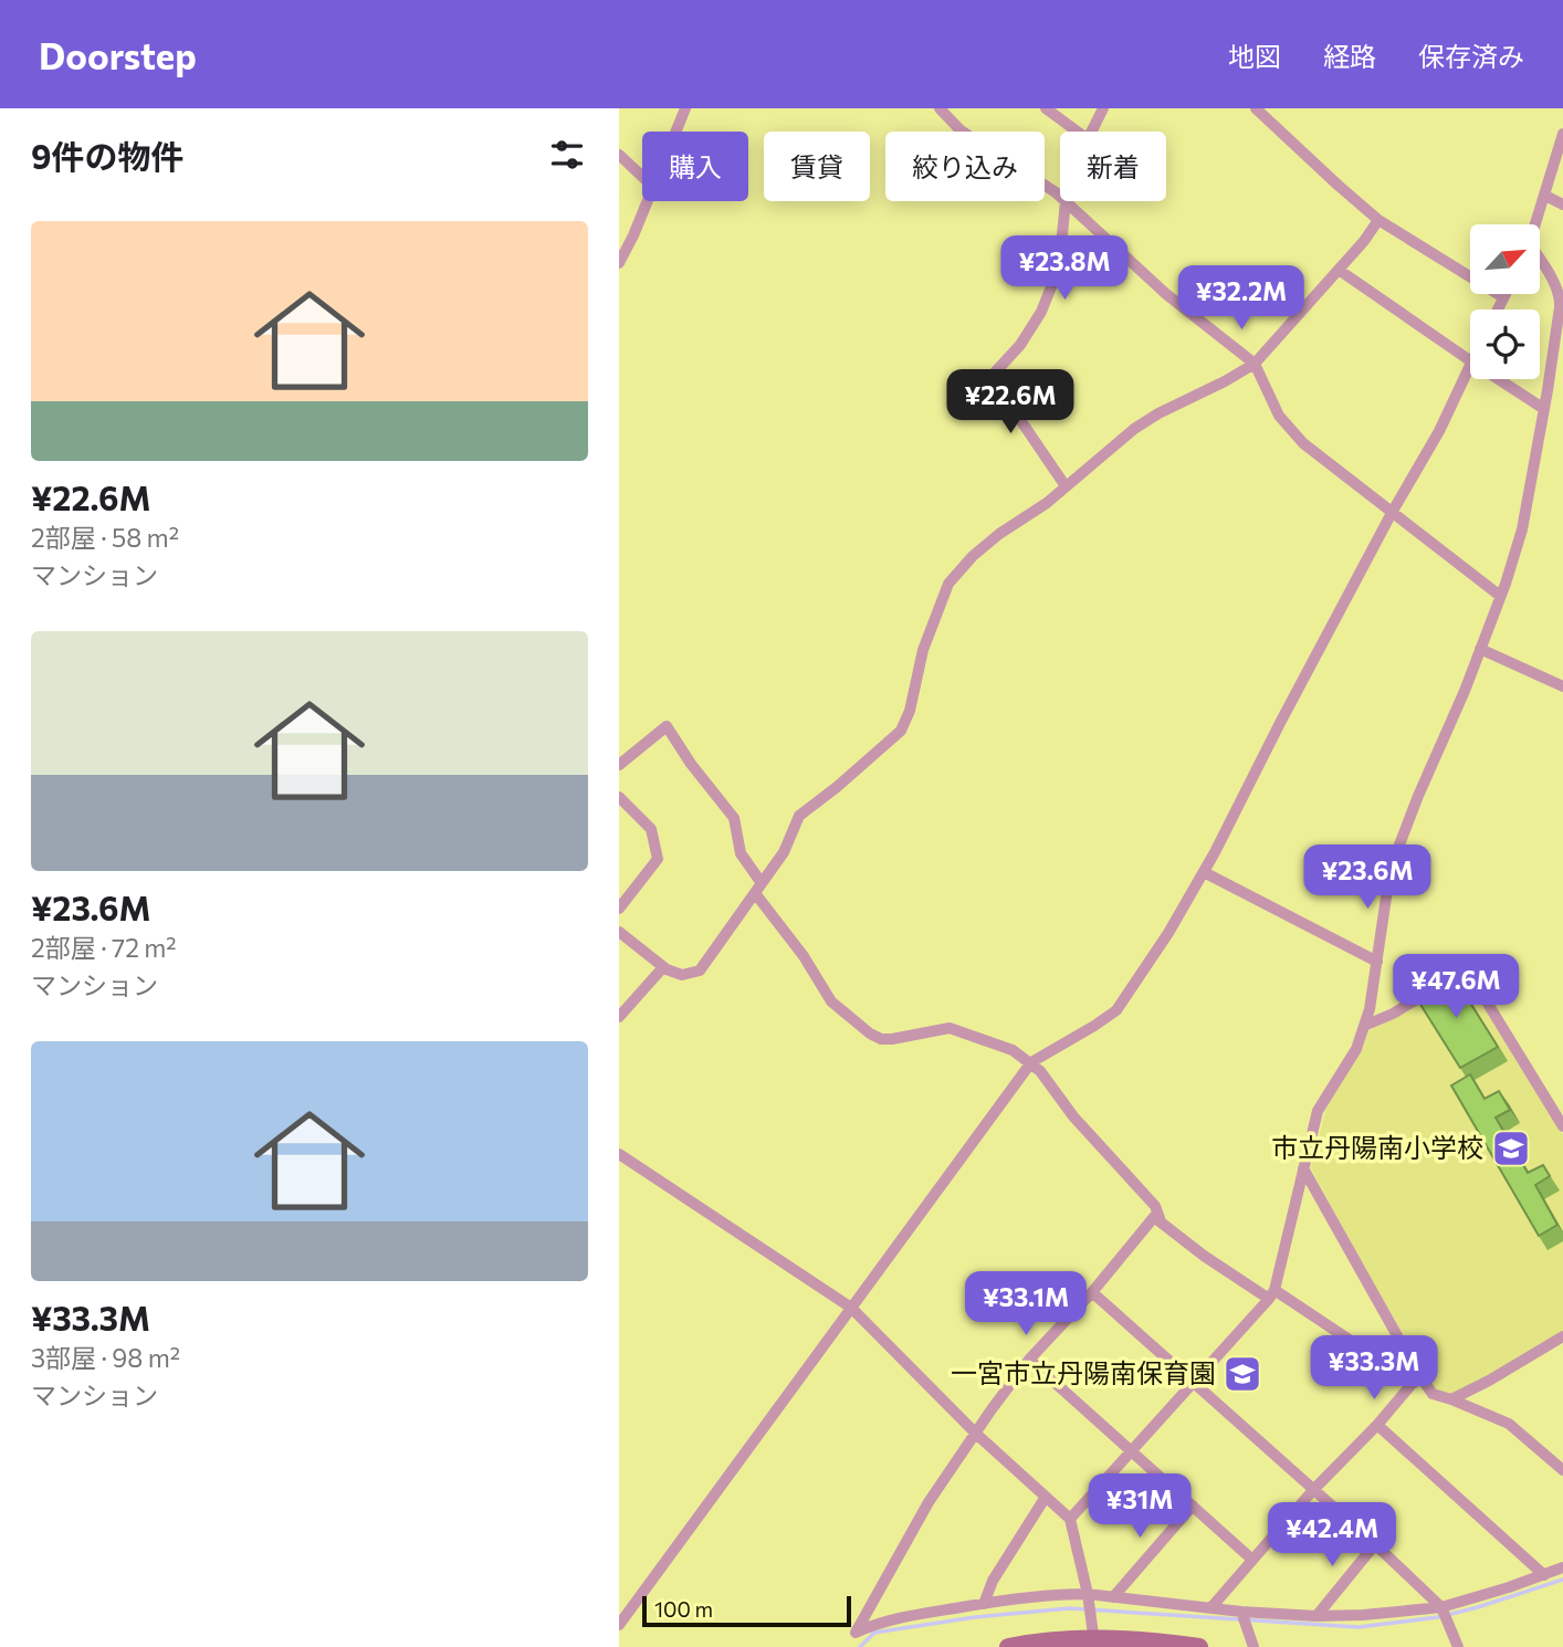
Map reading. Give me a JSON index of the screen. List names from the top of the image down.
{
  "places": {
    "school or university": ["市立丹陽南小学校", "一宮市立丹陽南保育園"]
  },
  "scale_bar": "100 m",
  "north": "top right",
  "page": {
    "header": "Doorstep",
    "nav": ["地図", "経路", "保存済み"],
    "heading": "9件の物件",
    "chip": [
      "購入",
      "賃貸",
      "絞り込み",
      "新着"
    ],
    "list": [
      {
        "name": "¥22.6M",
        "note": "2部屋 · 58 m² · マンション"
      },
      {
        "name": "¥23.6M",
        "note": "2部屋 · 72 m² · マンション"
      },
      {
        "name": "¥33.3M",
        "note": "3部屋 · 98 m² · マンション"
      }
    ],
    "price": [
      "¥23.8M",
      "¥32.2M",
      "¥22.6M",
      "¥23.6M",
      "¥47.6M",
      "¥33.1M",
      "¥33.3M",
      "¥31M",
      "¥42.4M"
    ],
    "scale": "100 m"
  }
}
